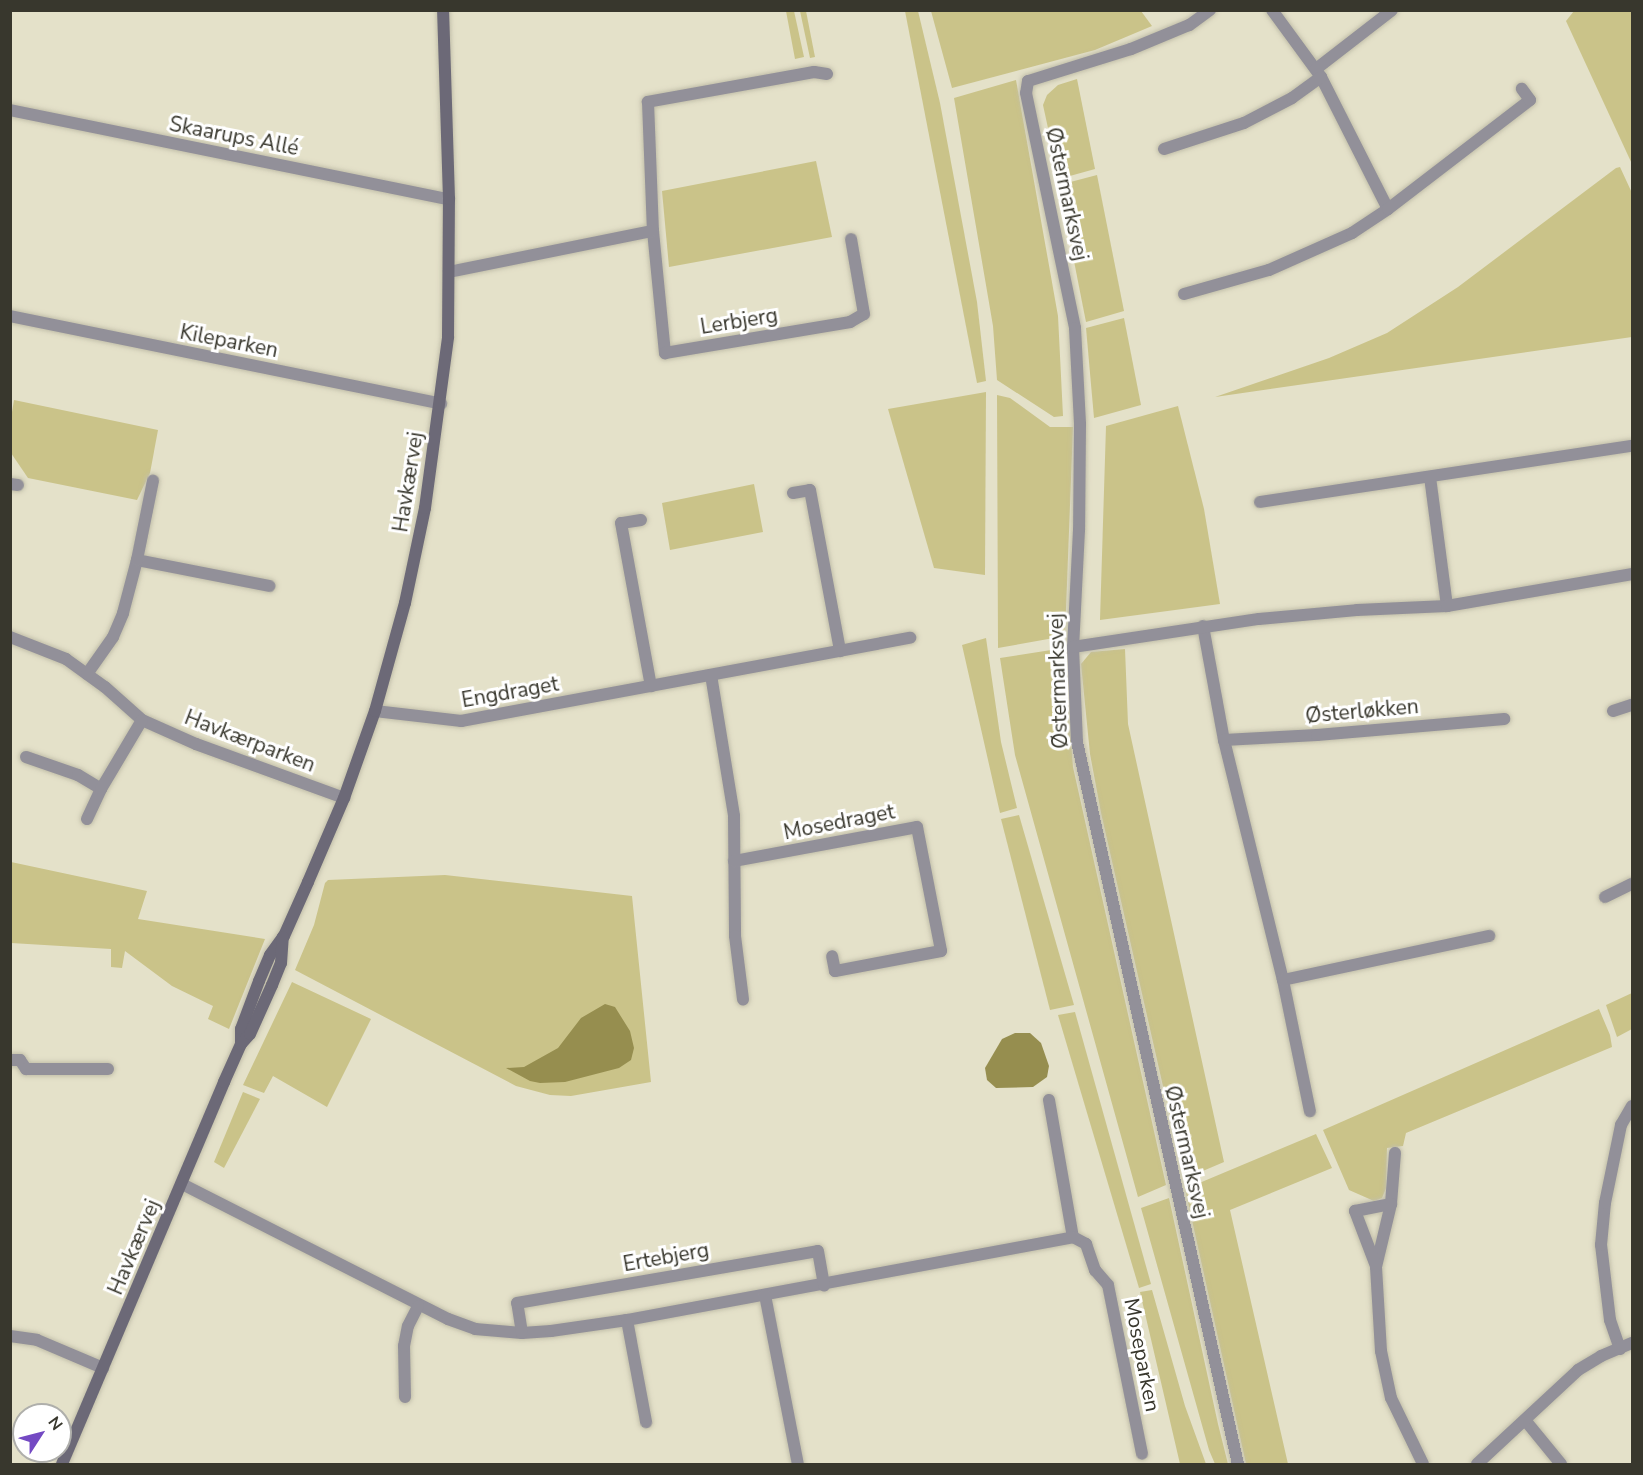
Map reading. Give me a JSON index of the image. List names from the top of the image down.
{
  "streets": {
    "street": [
      "Skaarups Allé",
      "Østermarksvej",
      "Lerbjerg",
      "Kileparken",
      "Havkærvej",
      "Engdraget",
      "Østerløkken",
      "Havkærparken",
      "Mosedraget",
      "Ertebjerg",
      "Moseparken"
    ]
  },
  "crossings": [
    ["Skaarups Allé", "Havkærvej"],
    ["Kileparken", "Havkærvej"],
    ["Havkærvej", "Engdraget"],
    ["Havkærvej", "Havkærparken"]
  ],
  "north": "top right"
}
